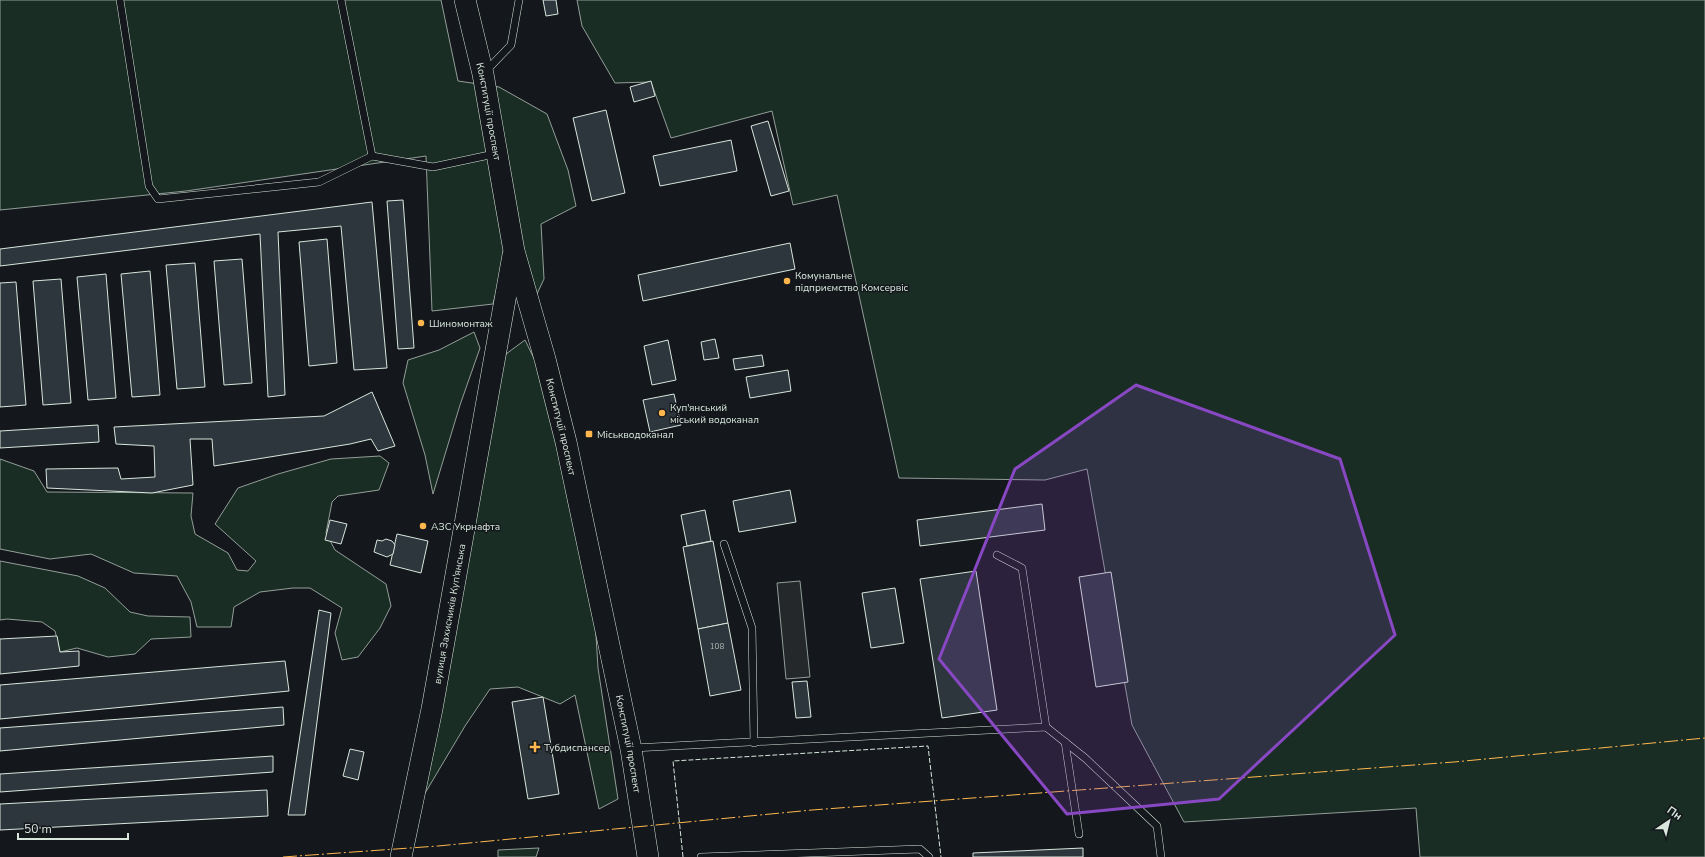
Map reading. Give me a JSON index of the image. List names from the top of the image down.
{
  "streets": {
    "main road": ["Конституції проспект", "вулиця Захисників Куп'янська"]
  },
  "crossings": [
    ["Конституції проспект", "вулиця Захисників Куп'янська"]
  ],
  "places": {
    "other": [
      "Комунальне пiдприємство Комсервiс",
      "Шиномонтаж",
      "Куп'янський міський водоканал",
      "АЗС Укрнафта"
    ],
    "transit": ["Міськводоканал"],
    "health": ["Тубдиспансер"]
  },
  "house_numbers": ["108"],
  "scale_bar": "50 m",
  "north": "top right"
}
